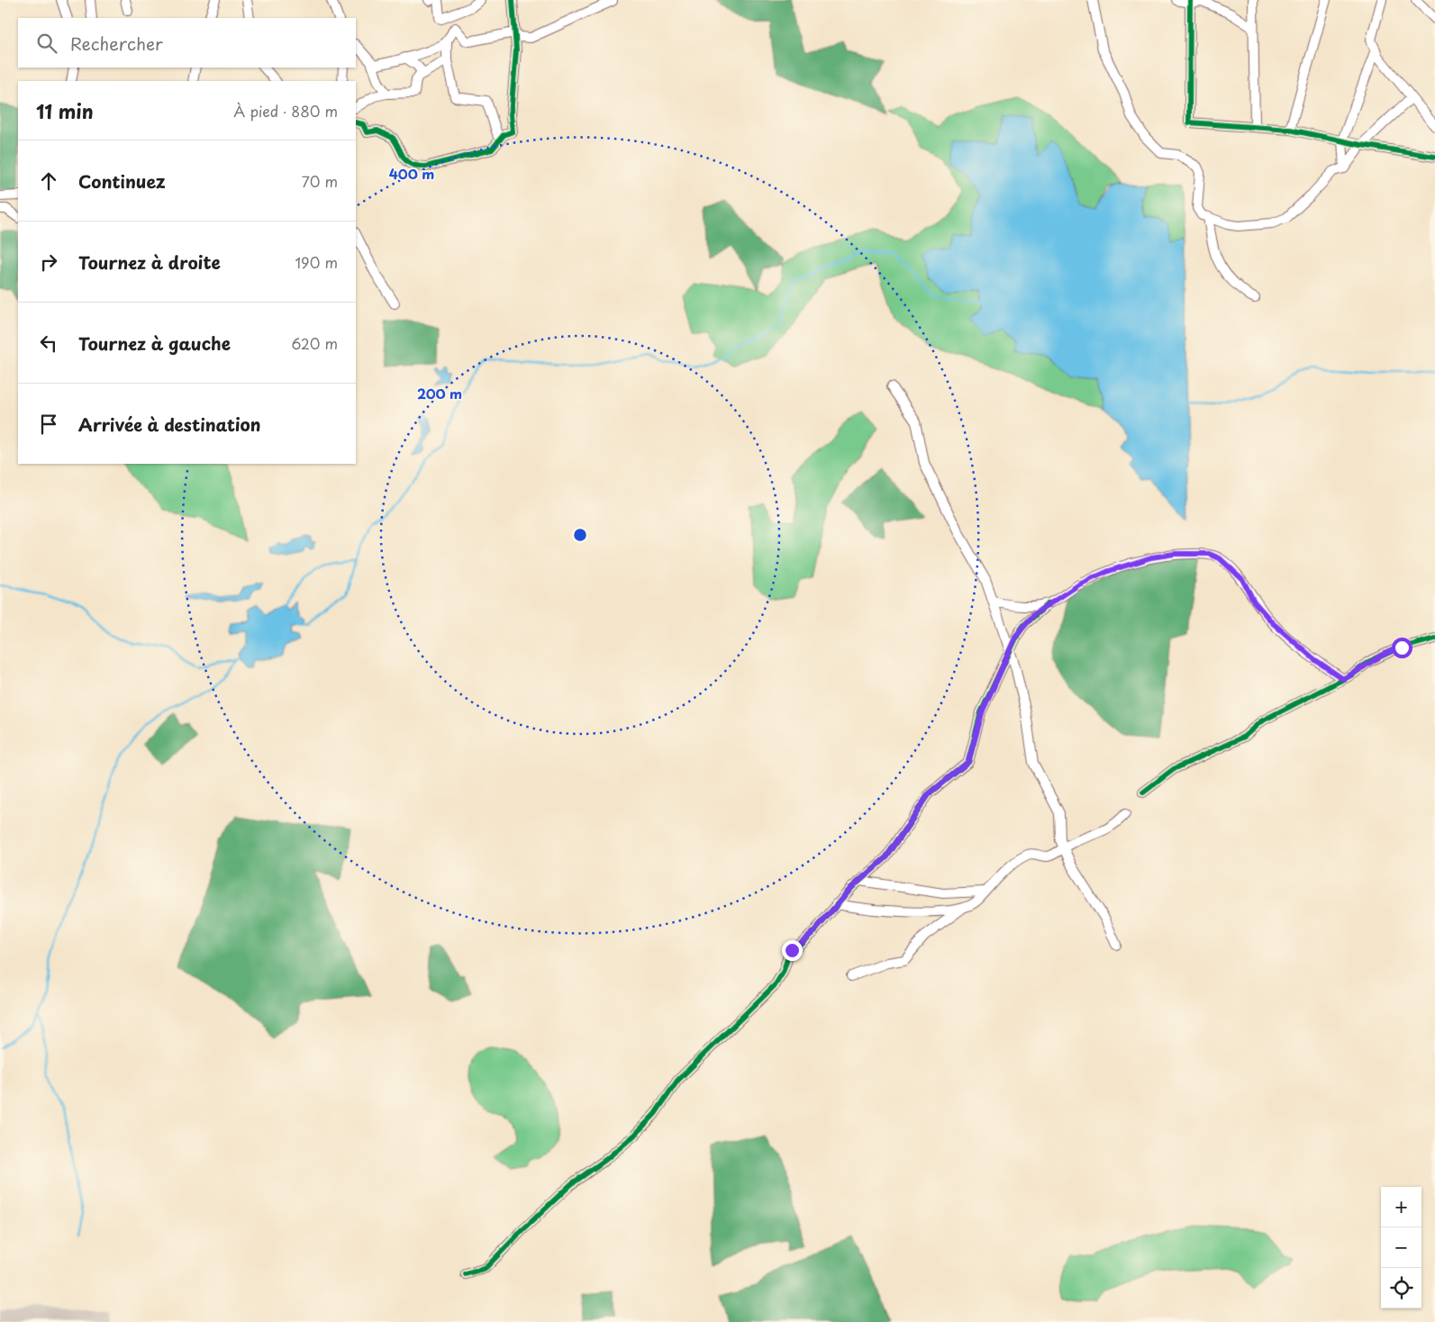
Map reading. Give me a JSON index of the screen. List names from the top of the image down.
{
  "page": {
    "search": "Rechercher",
    "heading": ["11 min", "À pied · 880 m"],
    "list": [
      ["Continuez", "70 m"],
      ["Tournez à droite", "190 m"],
      ["Tournez à gauche", "620 m"],
      "Arrivée à destination"
    ],
    "map_buttons": ["+", "−"]
  },
  "rings": ["400 m", "200 m"]
}
